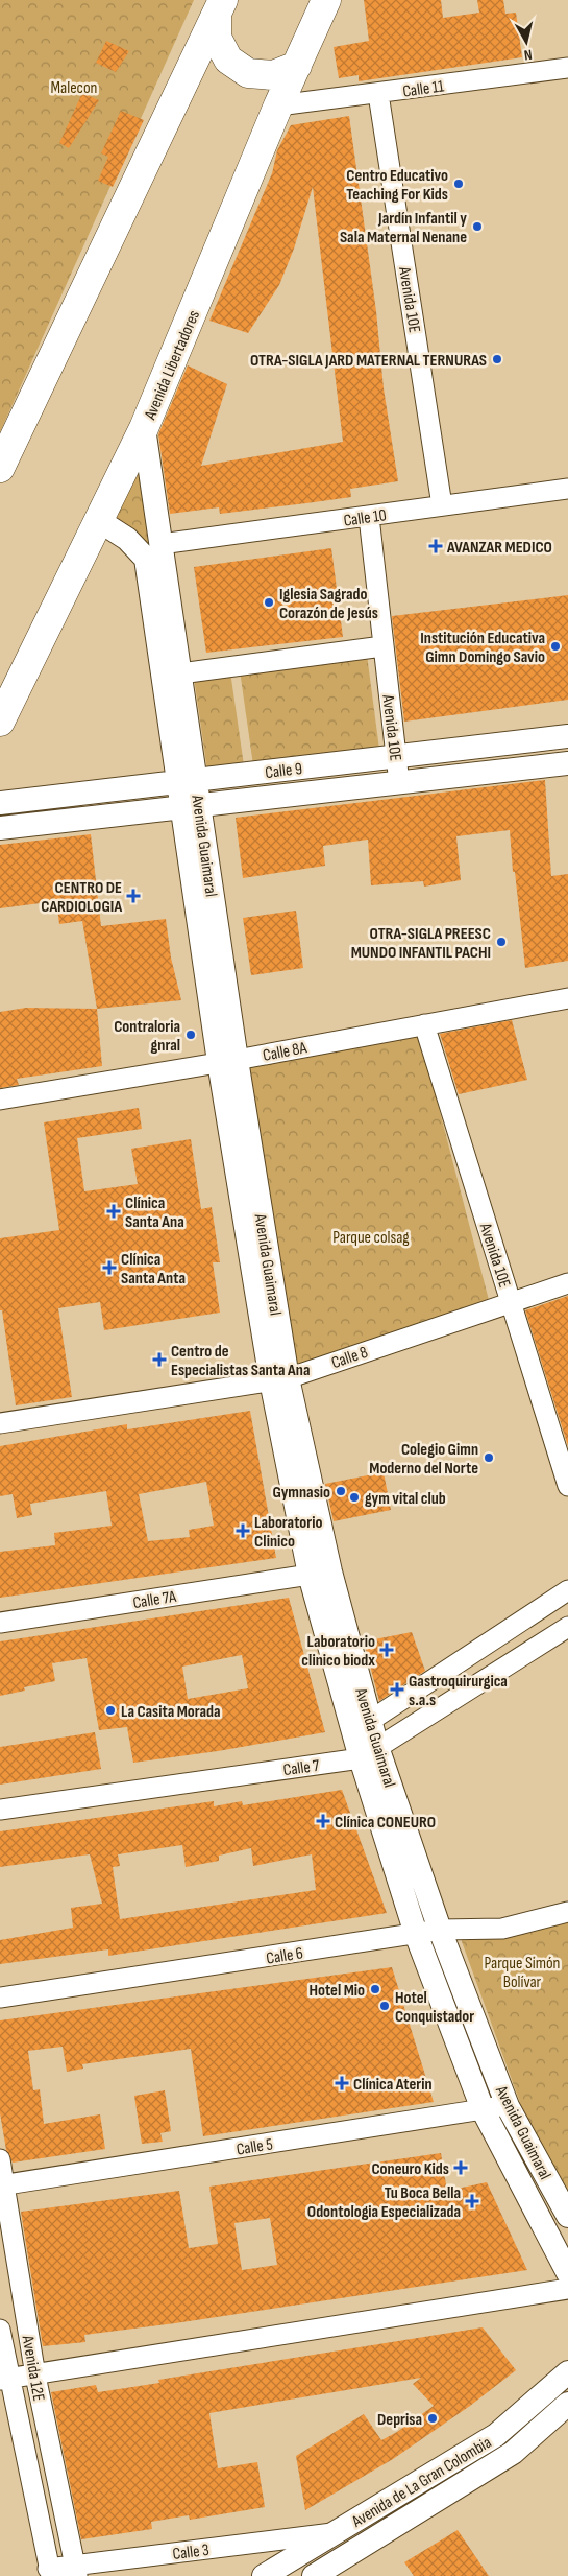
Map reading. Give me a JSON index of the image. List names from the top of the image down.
{
  "streets": {
    "main road": ["Avenida Libertadores"],
    "street": [
      "Calle 11",
      "Avenida 10E",
      "Calle 10",
      "Calle 9",
      "Avenida Guaimaral",
      "Calle 8A",
      "Calle 8",
      "Calle 7A",
      "Calle 7",
      "Calle 6",
      "Calle 5",
      "Avenida 12E",
      "Avenida de La Gran Colombia",
      "Calle 3"
    ]
  },
  "crossings": [
    ["Calle 11", "Avenida 10E"],
    ["Calle 11", "Avenida Libertadores"],
    ["Avenida 10E", "Calle 10"],
    ["Avenida 10E", "Calle 9"],
    ["Avenida 10E", "Calle 8A"],
    ["Avenida 10E", "Calle 8"],
    ["Avenida Libertadores", "Avenida Guaimaral"],
    ["Calle 10", "Avenida Guaimaral"],
    ["Calle 9", "Avenida Guaimaral"],
    ["Avenida Guaimaral", "Calle 8A"],
    ["Avenida Guaimaral", "Calle 8"],
    ["Avenida Guaimaral", "Calle 7A"],
    ["Avenida Guaimaral", "Calle 7"],
    ["Avenida Guaimaral", "Calle 6"],
    ["Avenida Guaimaral", "Calle 5"],
    ["Calle 5", "Avenida 12E"],
    ["Avenida 12E", "Calle 3"],
    ["Avenida de La Gran Colombia", "Calle 3"]
  ],
  "parks": ["Malecon", "Parque colsag", "Parque Simón Bolívar"],
  "places": {
    "other": [
      "Centro Educativo Teaching For Kids",
      "Jardín Infantil y Sala Maternal Nenane",
      "OTRA-SIGLA JARD MATERNAL TERNURAS",
      "Iglesia Sagrado Corazón de Jesús",
      "Institución Educativa Gimn Domingo Savio",
      "OTRA-SIGLA PREESC MUNDO INFANTIL PACHI",
      "Contraloria gnral",
      "Colegio Gimn Moderno del Norte",
      "Gymnasio",
      "gym vital club",
      "La Casita Morada",
      "Hotel Mio",
      "Hotel Conquistador",
      "Deprisa"
    ],
    "health": [
      "AVANZAR MEDICO",
      "CENTRO DE CARDIOLOGIA",
      "Clínica Santa Ana",
      "Clínica Santa Anta",
      "Centro de Especialistas Santa Ana",
      "Laboratorio Clinico",
      "Laboratorio clinico biodx",
      "Gastroquirurgica s.a.s",
      "Clínica CONEURO",
      "Clínica Aterin",
      "Coneuro Kids",
      "Tu Boca Bella Odontologia Especializada"
    ]
  },
  "north": "bottom"
}
